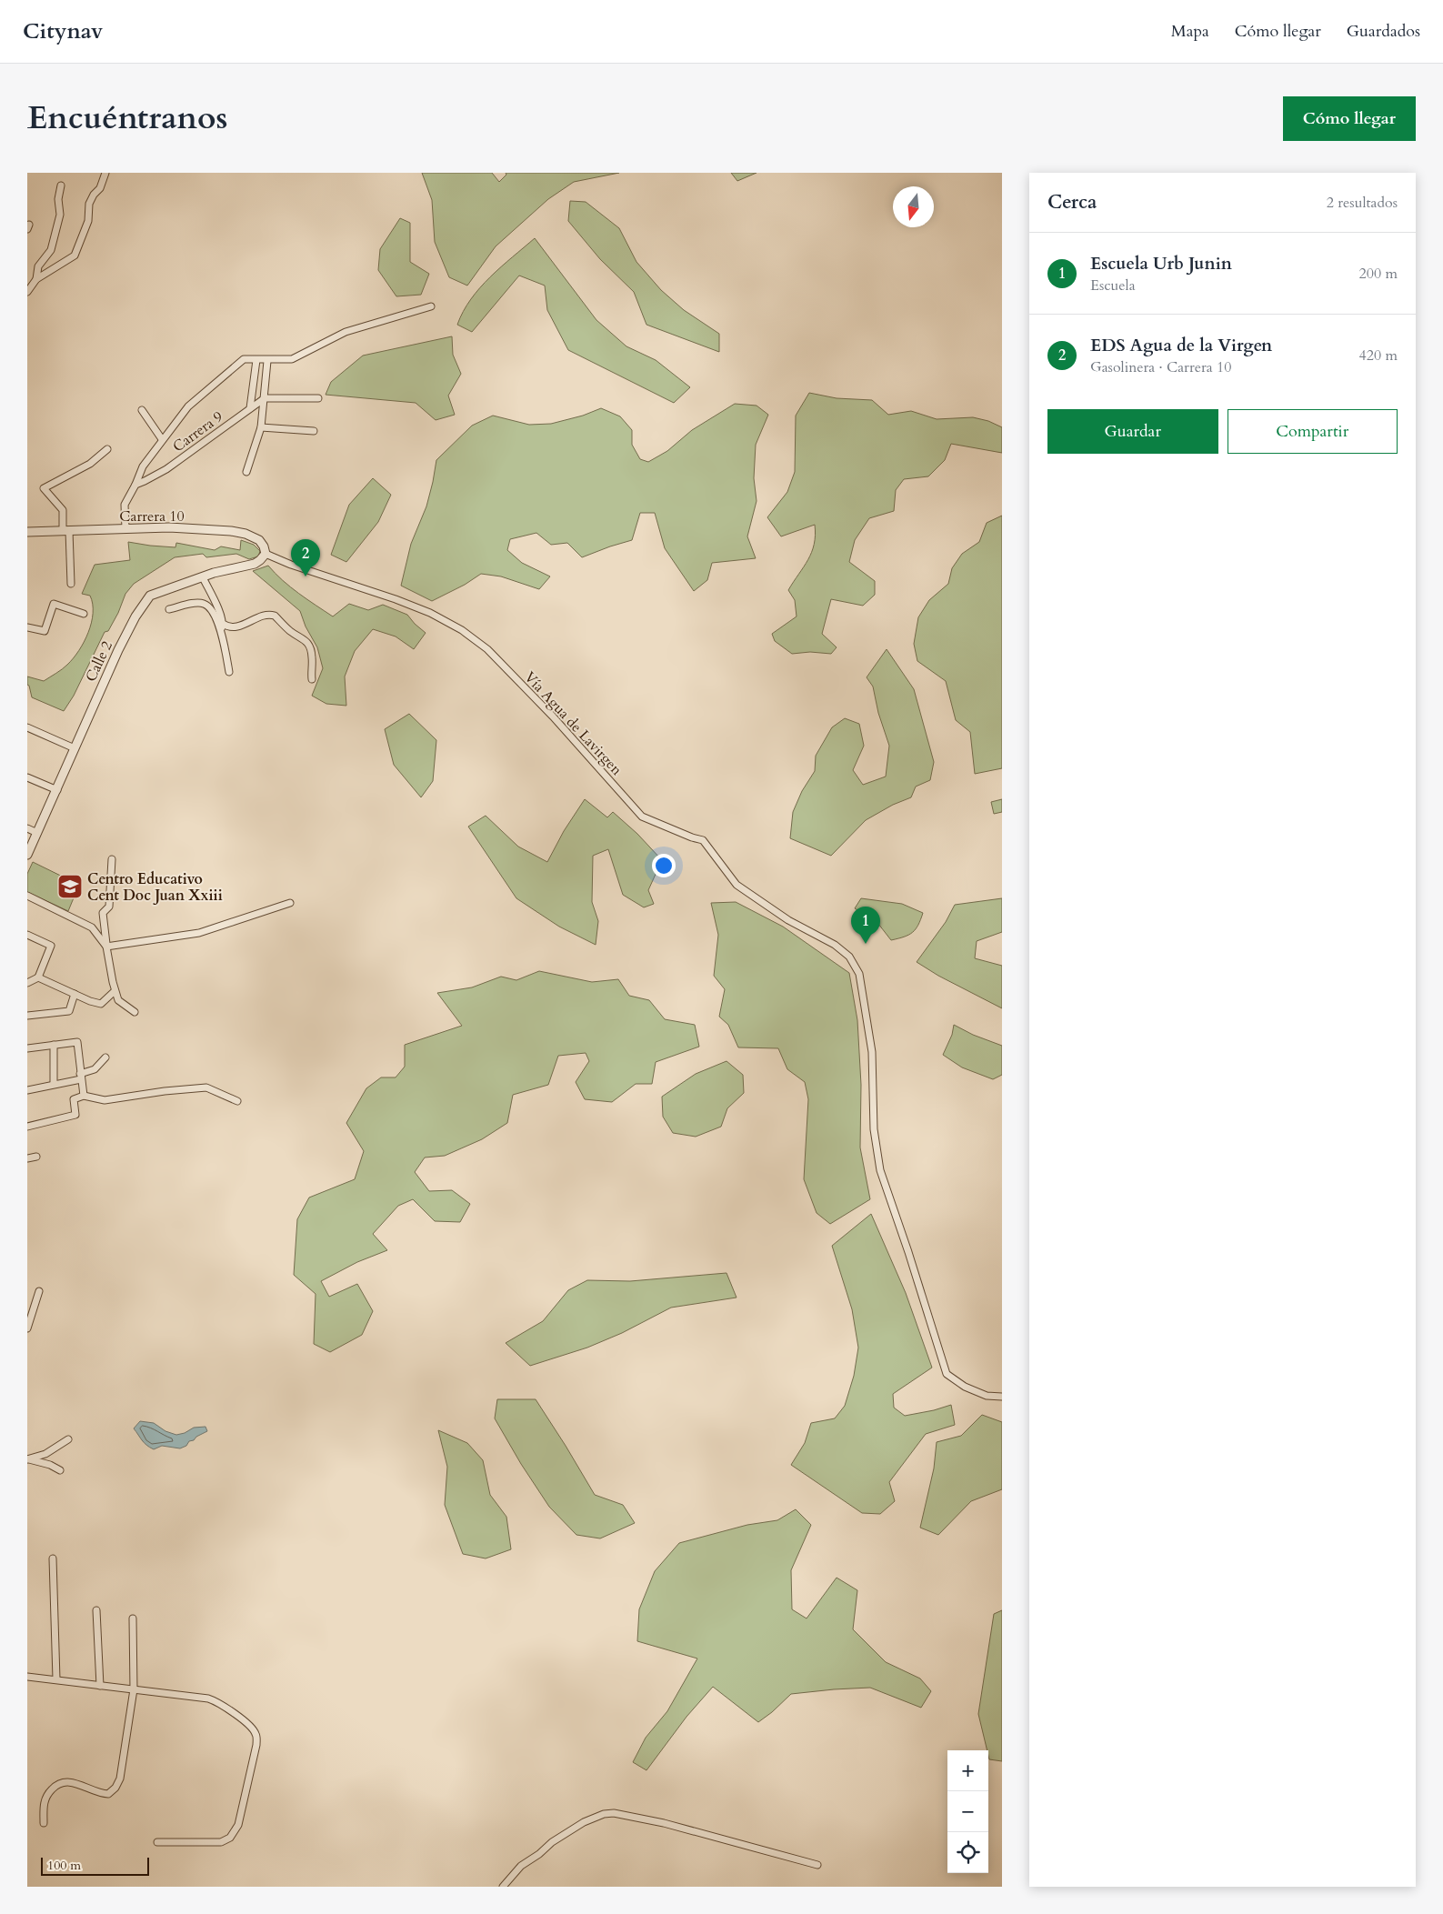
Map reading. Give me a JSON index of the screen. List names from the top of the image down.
{
  "streets": {
    "street": [
      "Carrera 9",
      "Carrera 10",
      "Calle 2",
      "Vía Agua de Lavirgen"
    ]
  },
  "crossings": [
    ["Carrera 10", "Calle 2"],
    ["Carrera 10", "Vía Agua de Lavirgen"],
    ["Calle 2", "Vía Agua de Lavirgen"]
  ],
  "places": {
    "school or university": ["Centro Educativo Cent Doc Juan Xxiii"]
  },
  "scale_bar": "100 m",
  "north": "bottom",
  "page": {
    "header": "Citynav",
    "nav": ["Mapa", "Cómo llegar", "Guardados"],
    "title": "Encuéntranos",
    "buttons": [
      "Cómo llegar",
      ["Guardar", "Compartir"]
    ],
    "heading": ["Cerca", "2 resultados"],
    "list": [
      {
        "mark": "1",
        "name": "Escuela Urb Junin",
        "note": "Escuela",
        "value": "200 m"
      },
      {
        "mark": "2",
        "name": "EDS Agua de la Virgen",
        "note": "Gasolinera · Carrera 10",
        "value": "420 m"
      }
    ],
    "pins": ["2", "1"],
    "map_buttons": ["+", "−"],
    "scale": "100 m"
  }
}
